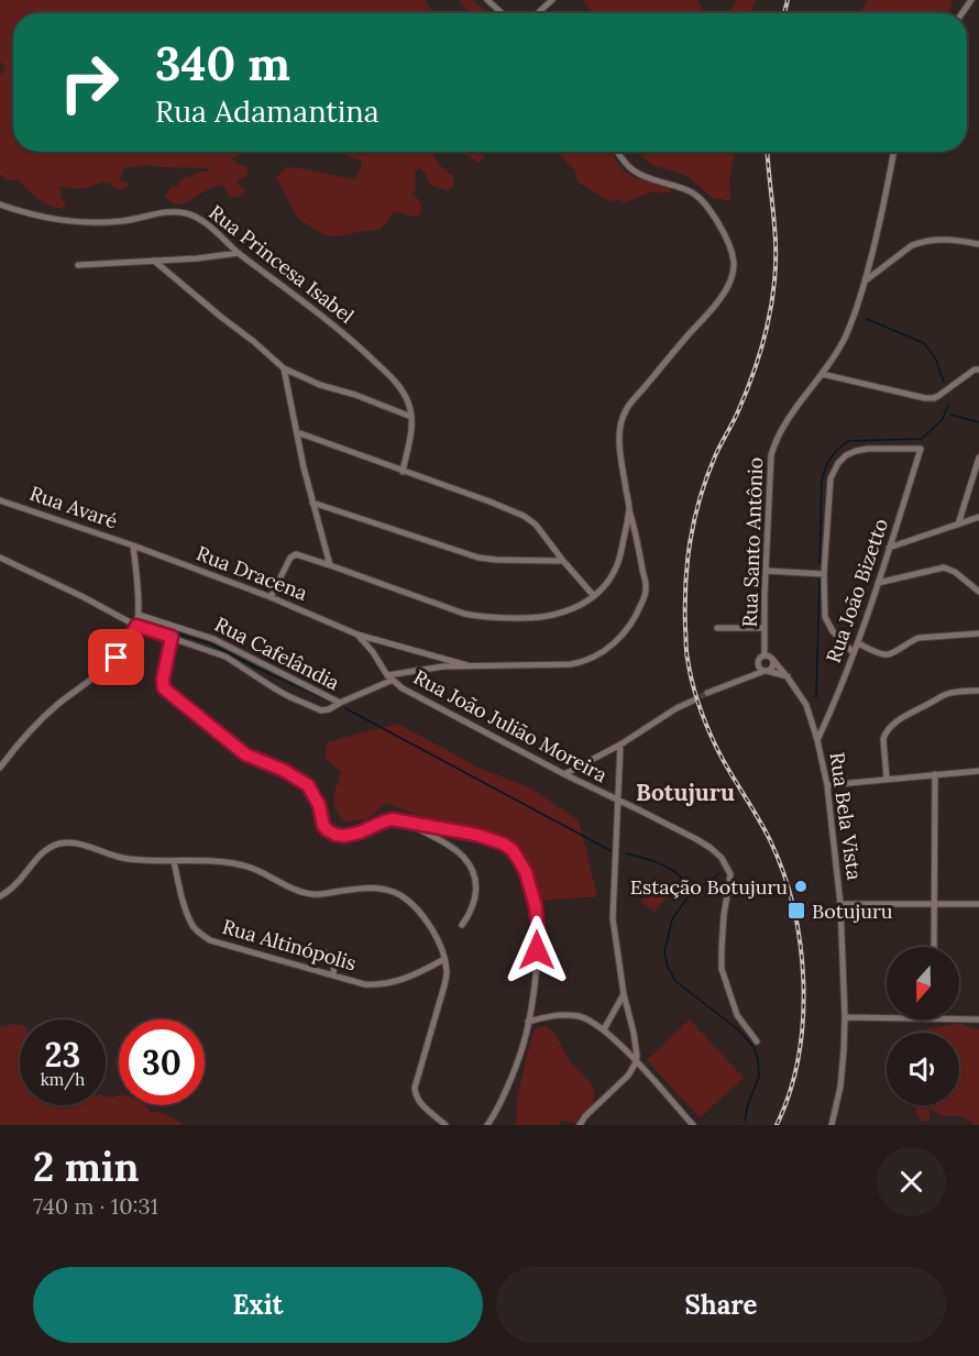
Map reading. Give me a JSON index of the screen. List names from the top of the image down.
{
  "streets": {
    "street": [
      "Rua Princesa Isabel",
      "Rua Avaré",
      "Rua Santo Antônio",
      "Rua Dracena",
      "Rua João Bizetto",
      "Rua Cafelândia",
      "Rua João Julião Moreira",
      "Rua Bela Vista",
      "Rua Altinópolis"
    ]
  },
  "crossings": [
    ["Rua Avaré", "Rua Dracena"],
    ["Rua Avaré", "Rua Cafelândia"],
    ["Rua Santo Antônio", "Rua Bela Vista"],
    ["Rua Dracena", "Rua João Julião Moreira"],
    ["Rua João Bizetto", "Rua Bela Vista"]
  ],
  "districts": ["Botujuru"],
  "places": {
    "other": ["Estação Botujuru"],
    "transit": ["Botujuru"]
  },
  "north": "bottom",
  "page": {
    "turn": ["340 m", "Rua Adamantina"],
    "speed": "23 km/h",
    "limit": "30",
    "heading": ["2 min", "740 m · 10:31"],
    "buttons": ["Exit", "Share"]
  }
}
